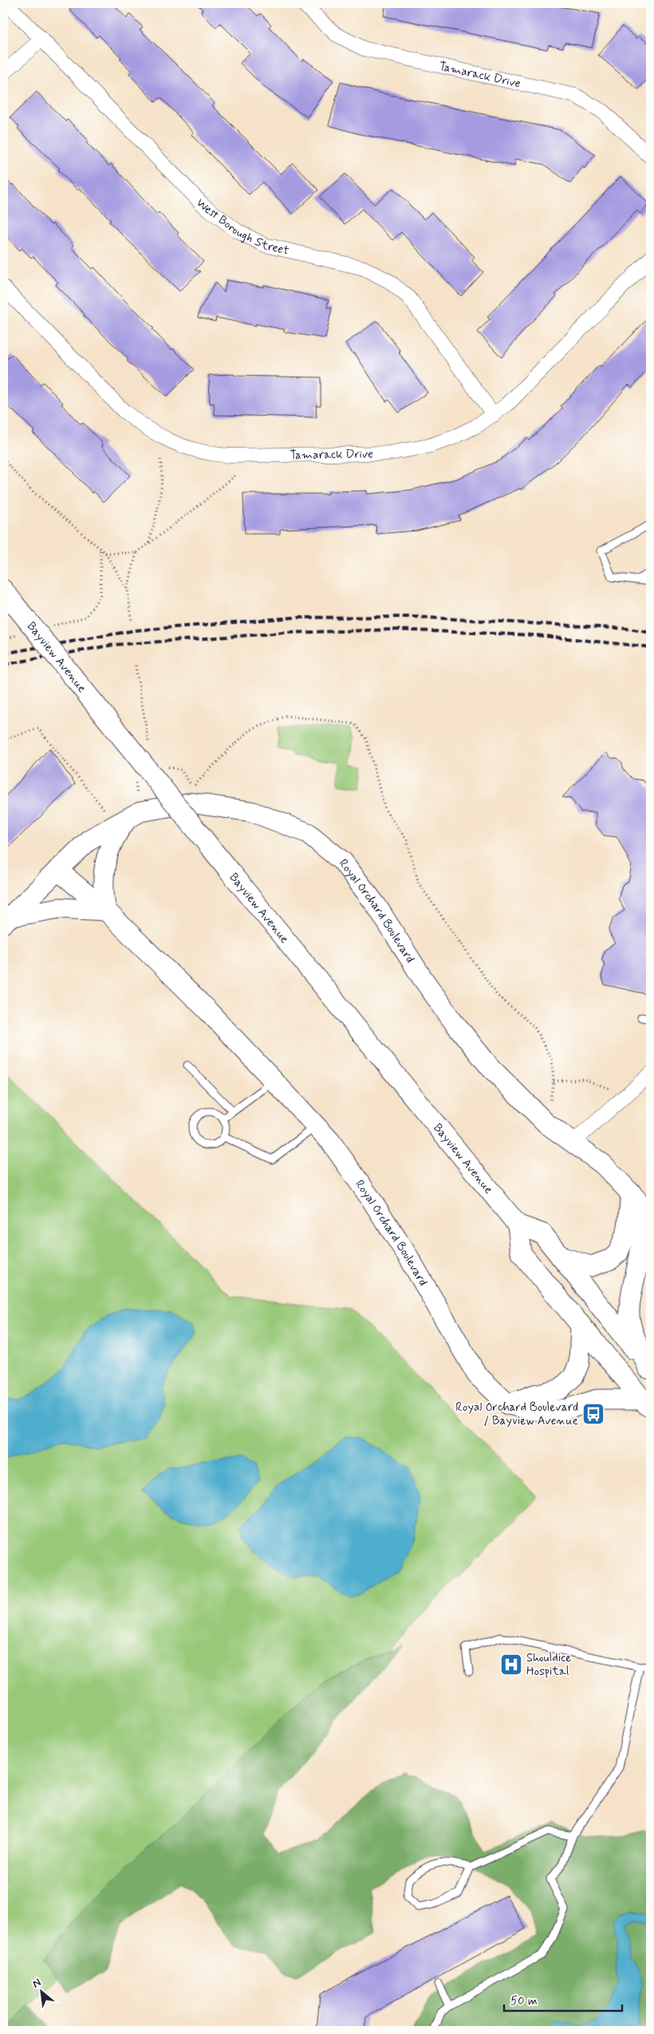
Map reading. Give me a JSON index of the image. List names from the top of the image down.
{
  "streets": {
    "main road": ["Bayview Avenue", "Royal Orchard Boulevard"],
    "street": ["Tamarack Drive", "West Borough Street"]
  },
  "crossings": [
    ["Tamarack Drive", "West Borough Street"]
  ],
  "places": {
    "bus stop": ["Royal Orchard Boulevard / Bayview Avenue"],
    "hospital": ["Shouldice Hospital"]
  },
  "scale_bar": "50 m",
  "north": "top left"
}
